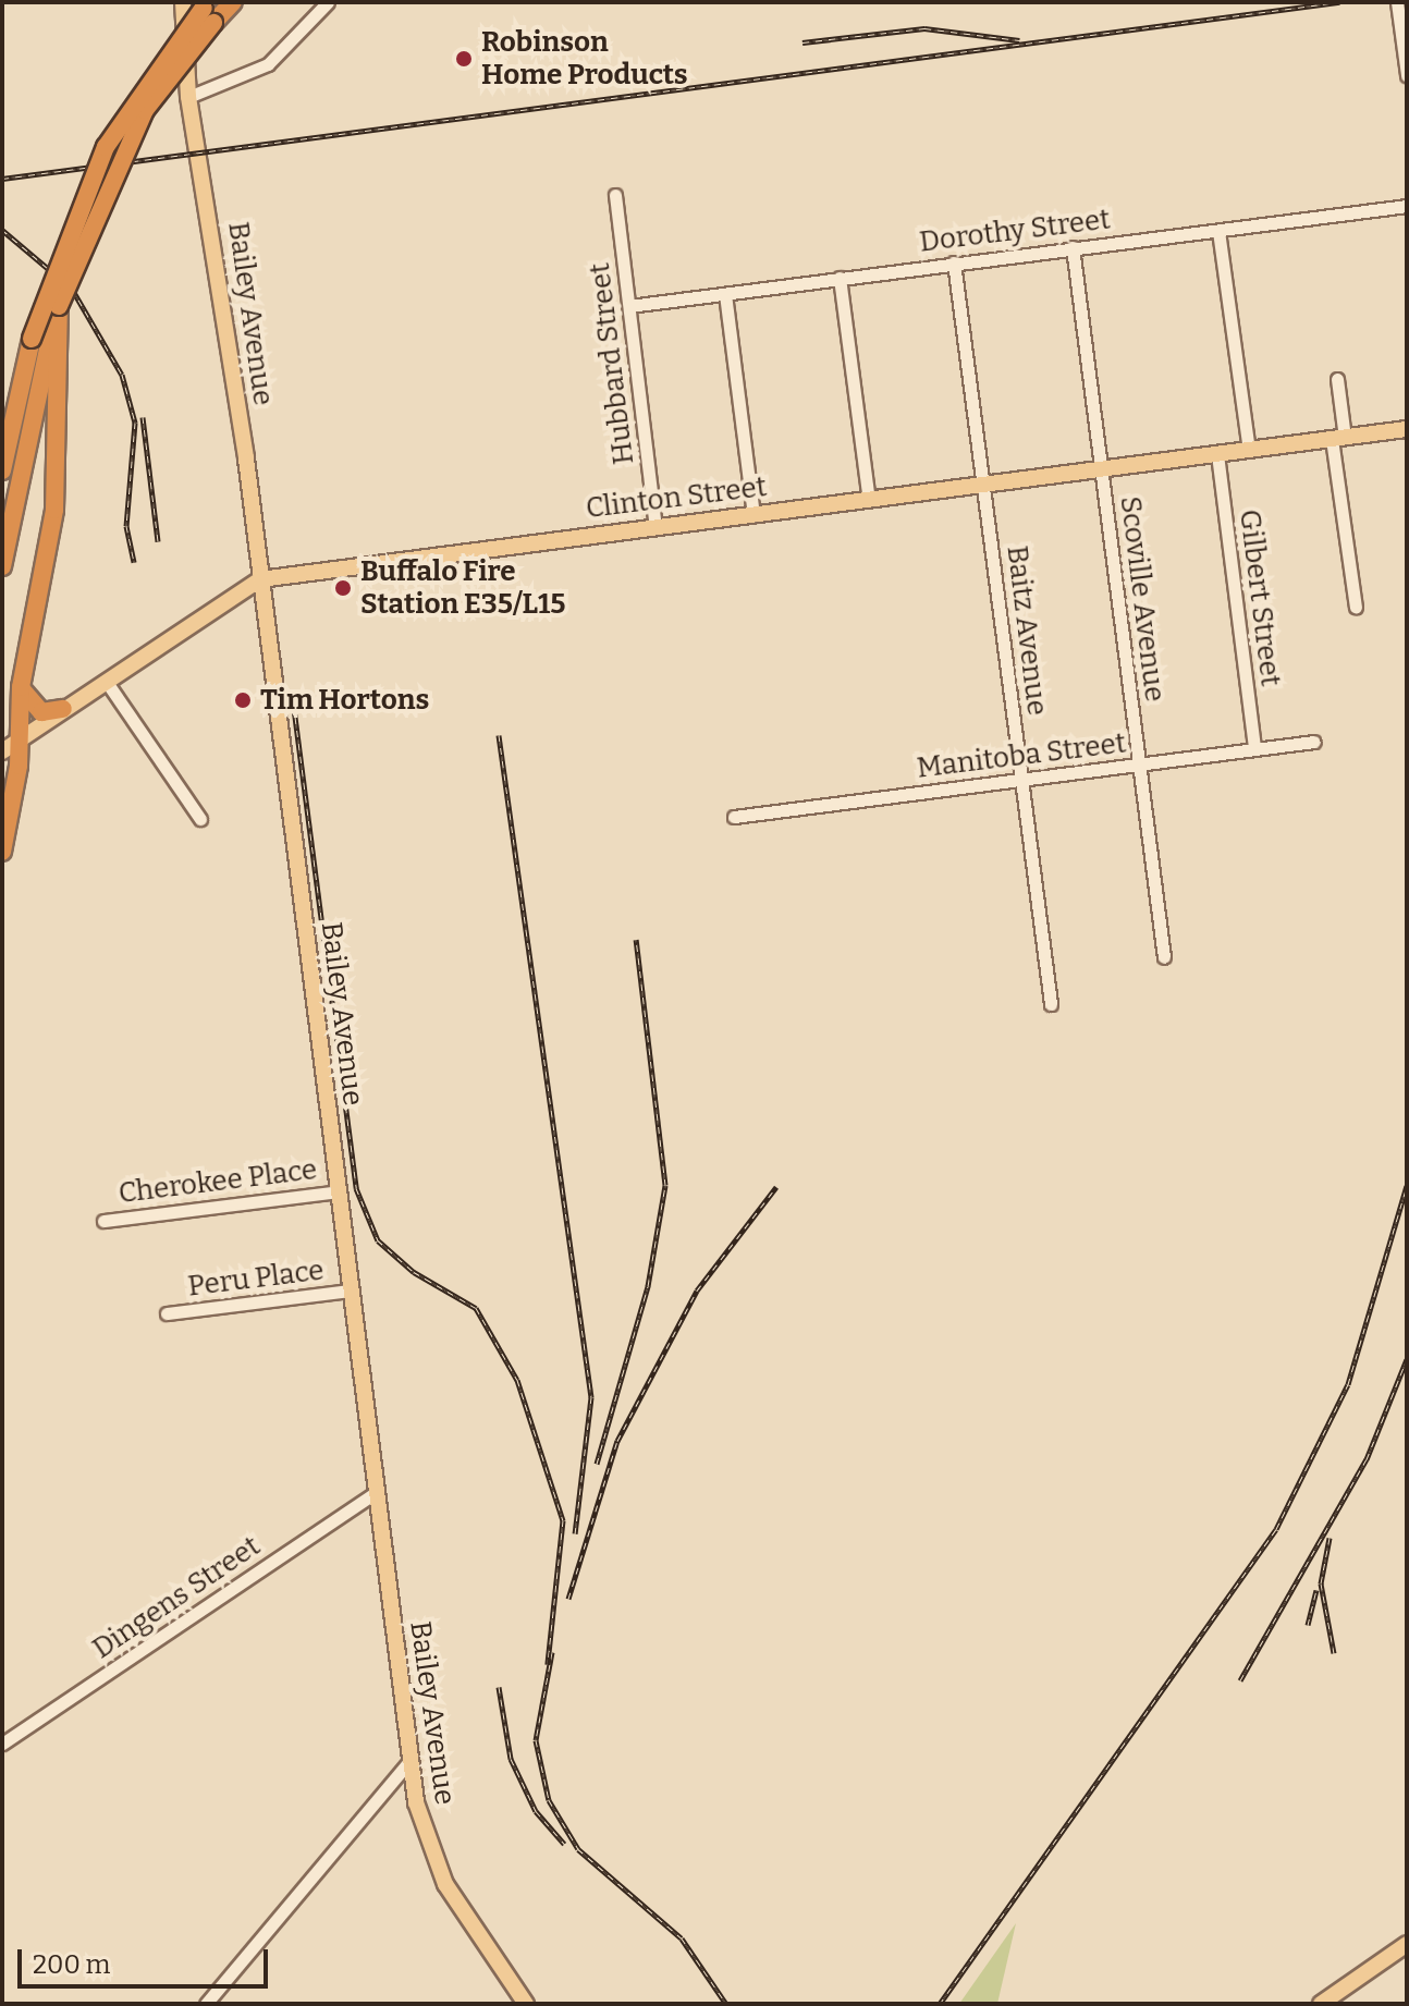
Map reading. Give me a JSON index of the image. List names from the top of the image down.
{
  "streets": {
    "main road": ["Bailey Avenue", "Clinton Street"],
    "street": [
      "Dorothy Street",
      "Hubbard Street",
      "Gilbert Street",
      "Scoville Avenue",
      "Baitz Avenue",
      "Manitoba Street",
      "Cherokee Place",
      "Peru Place",
      "Dingens Street"
    ]
  },
  "crossings": [
    ["Dorothy Street", "Hubbard Street"],
    ["Dorothy Street", "Scoville Avenue"],
    ["Dorothy Street", "Baitz Avenue"],
    ["Bailey Avenue", "Clinton Street"],
    ["Bailey Avenue", "Cherokee Place"],
    ["Bailey Avenue", "Peru Place"],
    ["Bailey Avenue", "Dingens Street"],
    ["Hubbard Street", "Clinton Street"],
    ["Clinton Street", "Gilbert Street"],
    ["Clinton Street", "Scoville Avenue"],
    ["Clinton Street", "Baitz Avenue"],
    ["Gilbert Street", "Manitoba Street"],
    ["Scoville Avenue", "Manitoba Street"],
    ["Baitz Avenue", "Manitoba Street"]
  ],
  "places": ["Robinson Home Products", "Buffalo Fire Station E35/L15", "Tim Hortons"],
  "scale_bar": "200 m"
}
